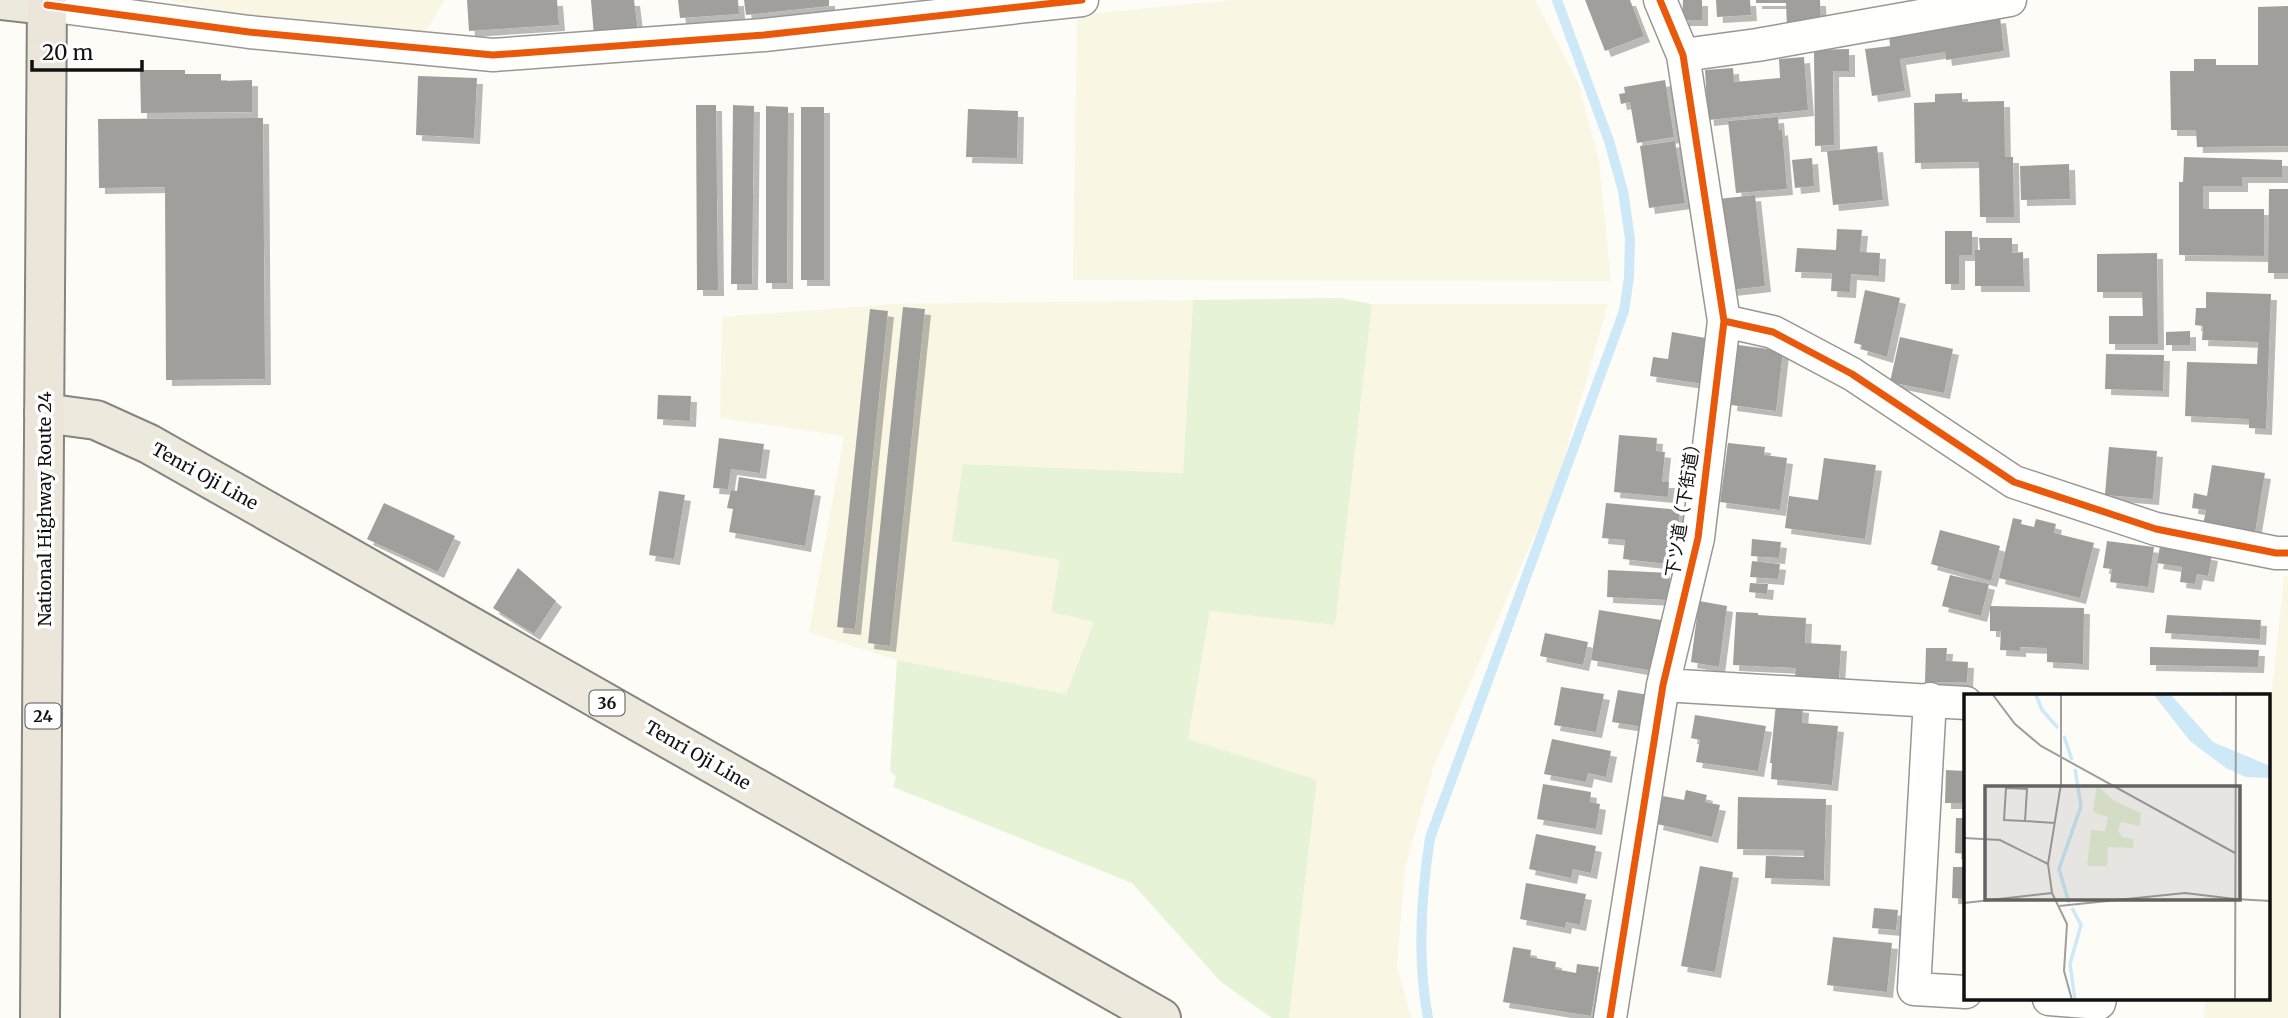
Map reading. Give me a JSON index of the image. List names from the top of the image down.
{
  "streets": {
    "highway": ["National Highway Route 24", "24"],
    "main road": ["Tenri Oji Line", "36"],
    "street": ["下ツ道（下街道）"]
  },
  "crossings": [
    ["Tenri Oji Line", "National Highway Route 24"]
  ],
  "scale_bar": "20 m"
}
